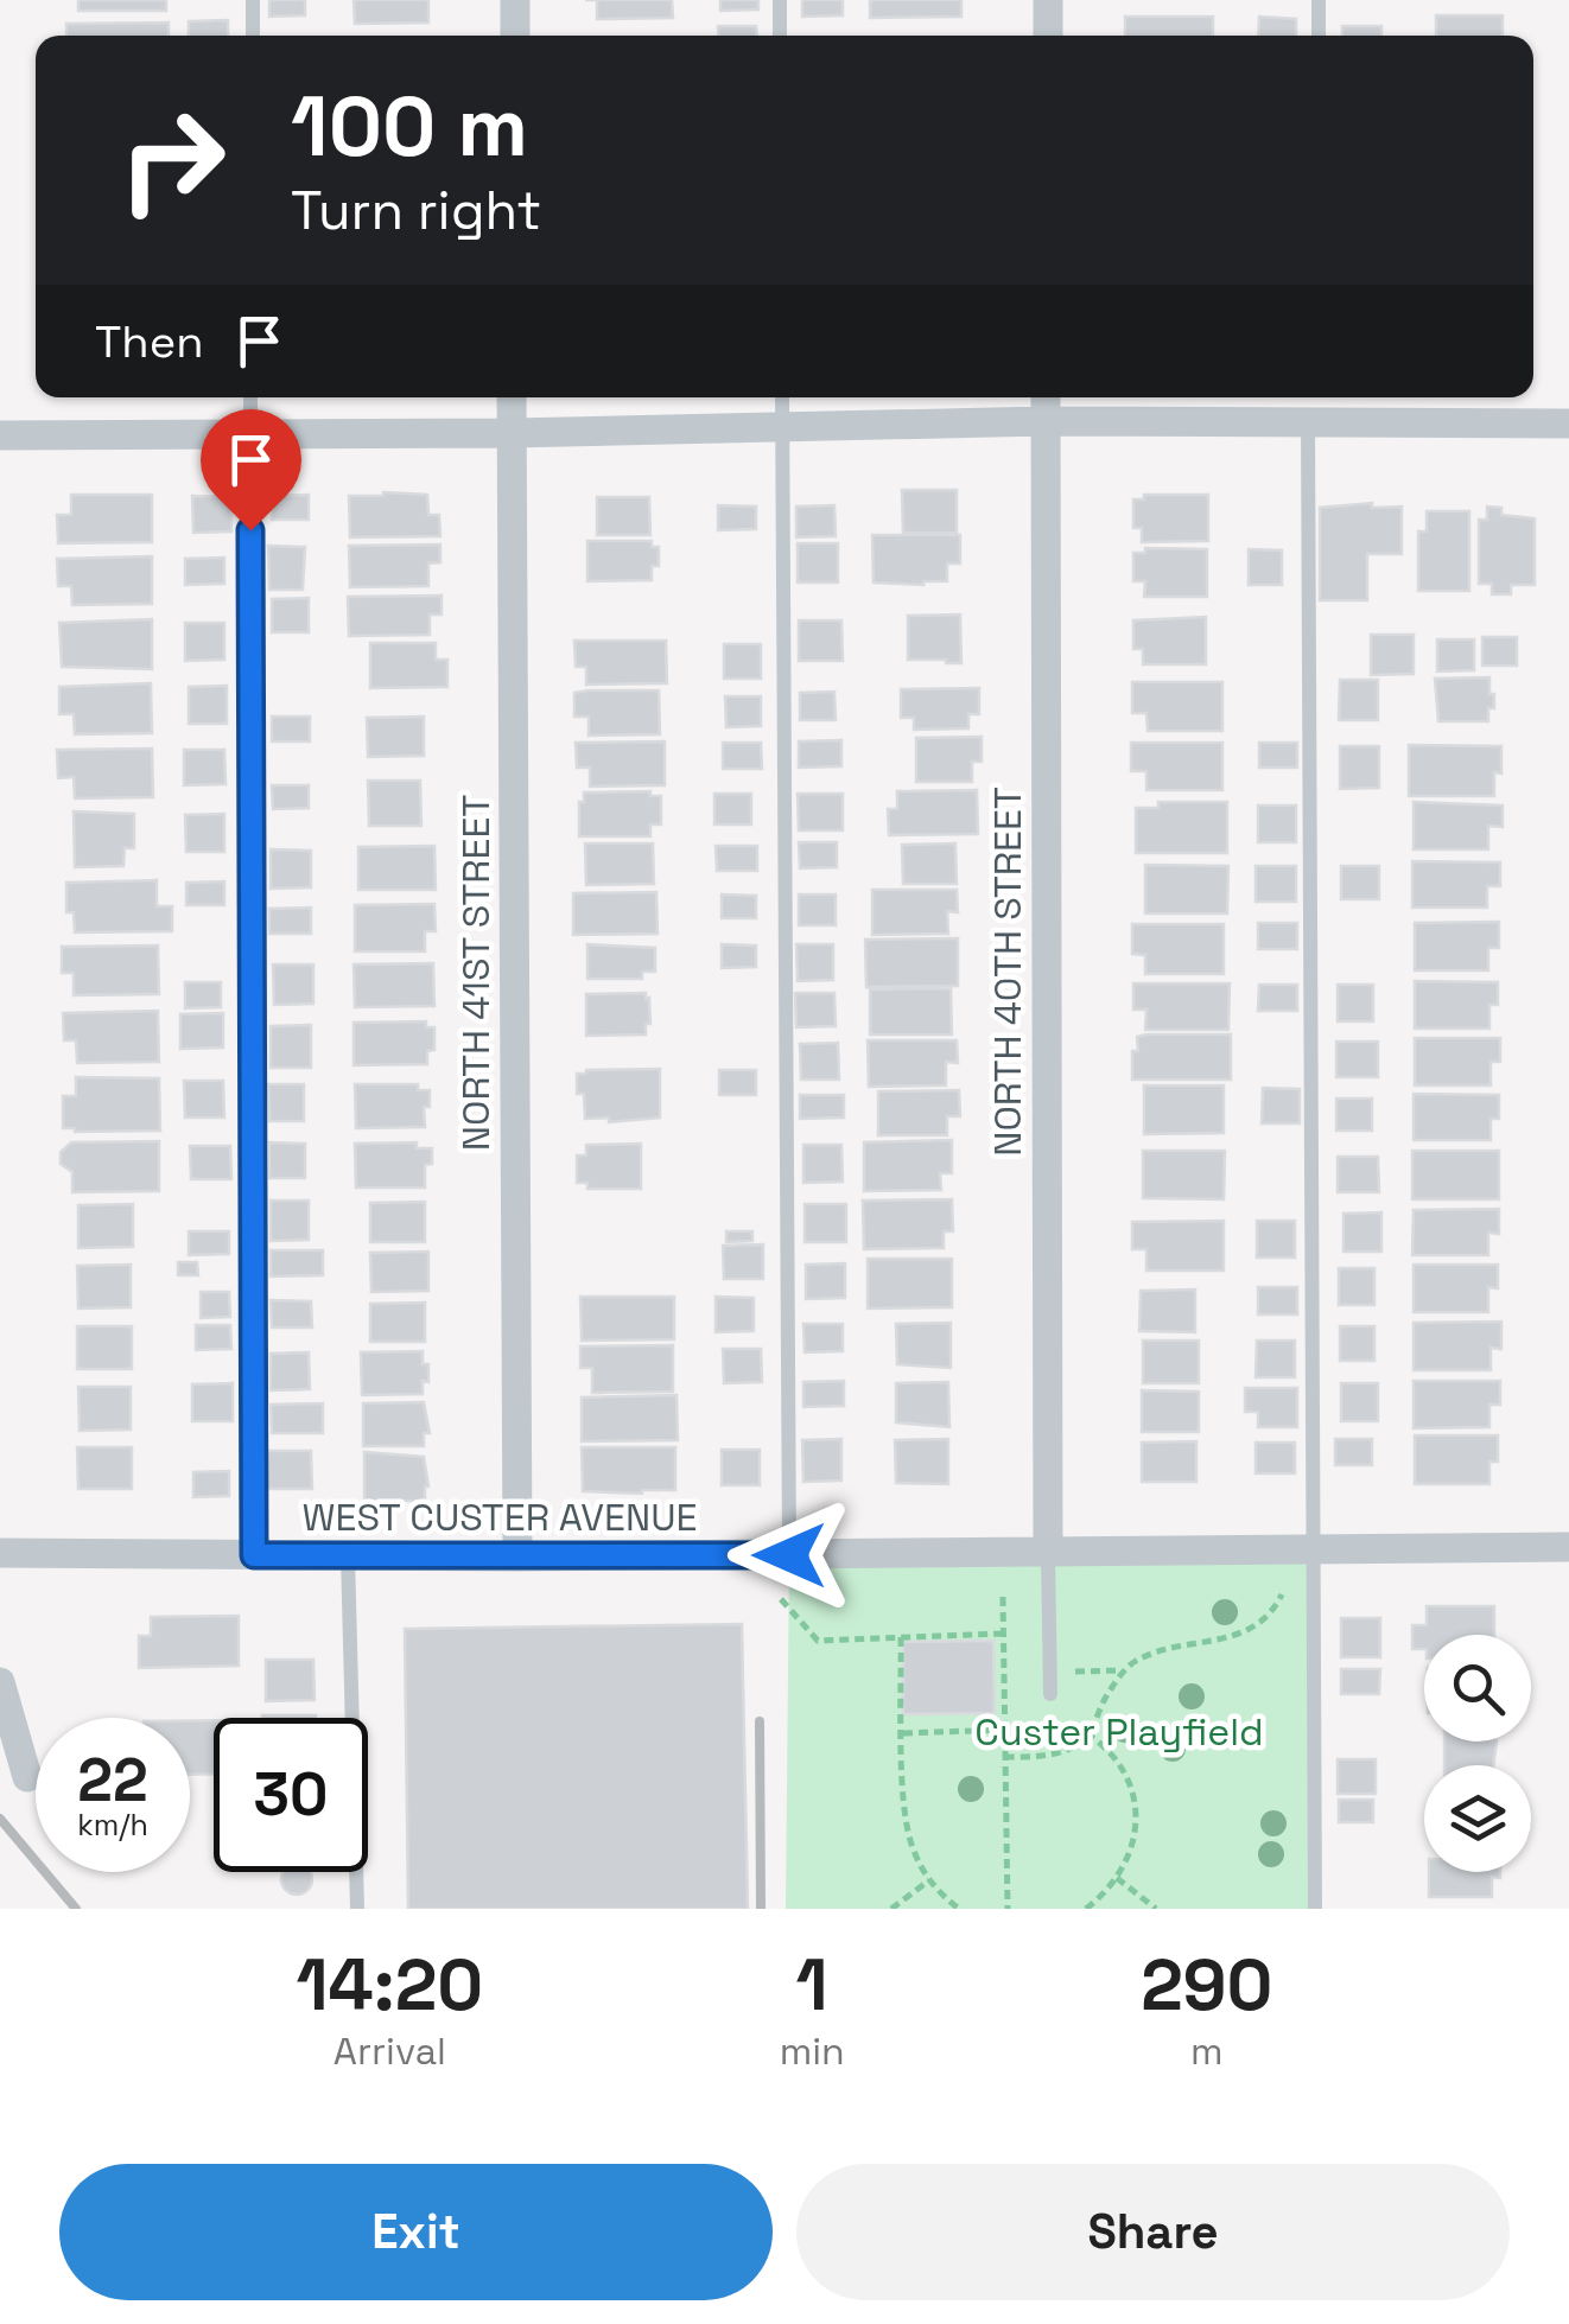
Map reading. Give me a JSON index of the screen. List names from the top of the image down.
{
  "streets": {
    "street": ["NORTH 40TH STREET", "NORTH 41ST STREET", "WEST CUSTER AVENUE"]
  },
  "crossings": [
    ["NORTH 40TH STREET", "WEST CUSTER AVENUE"],
    ["NORTH 41ST STREET", "WEST CUSTER AVENUE"]
  ],
  "parks": ["Custer Playfield"],
  "page": {
    "turn": ["100 m", "Turn right"],
    "then": "Then",
    "speed": "22 km/h",
    "limit": "30",
    "eta": [
      "14:20",
      "Arrival",
      "1",
      "min",
      "290",
      "m"
    ],
    "buttons": ["Exit", "Share"]
  }
}
